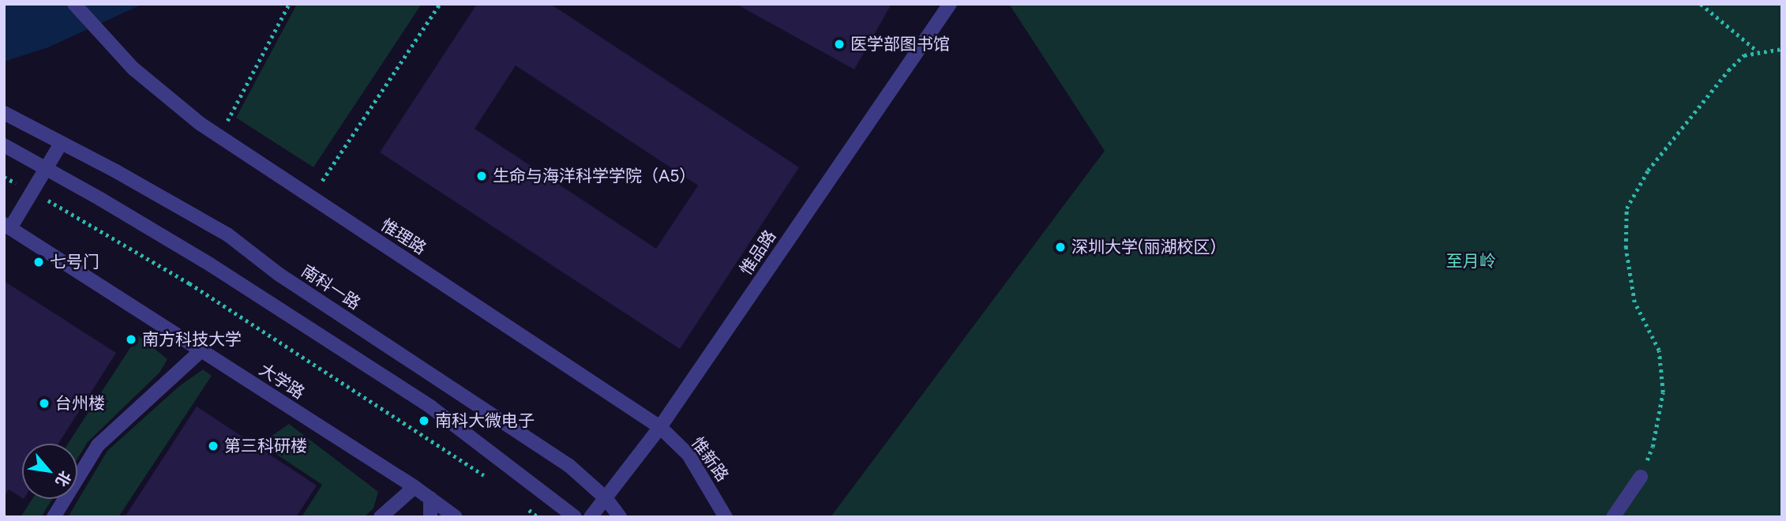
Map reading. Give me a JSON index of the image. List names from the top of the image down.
{
  "streets": {
    "street": [
      "惟理路",
      "惟品路",
      "南科一路",
      "大学路",
      "惟新路"
    ]
  },
  "crossings": [
    ["惟理路", "惟品路"],
    ["惟理路", "惟新路"],
    ["惟品路", "南科一路"],
    ["惟品路", "惟新路"]
  ],
  "parks": ["至月岭"],
  "places": [
    "医学部图书馆",
    "生命与海洋科学学院（A5）",
    "深圳大学(丽湖校区)",
    "七号门",
    "南方科技大学",
    "台州楼",
    "南科大微电子",
    "第三科研楼"
  ],
  "north": "bottom right"
}
